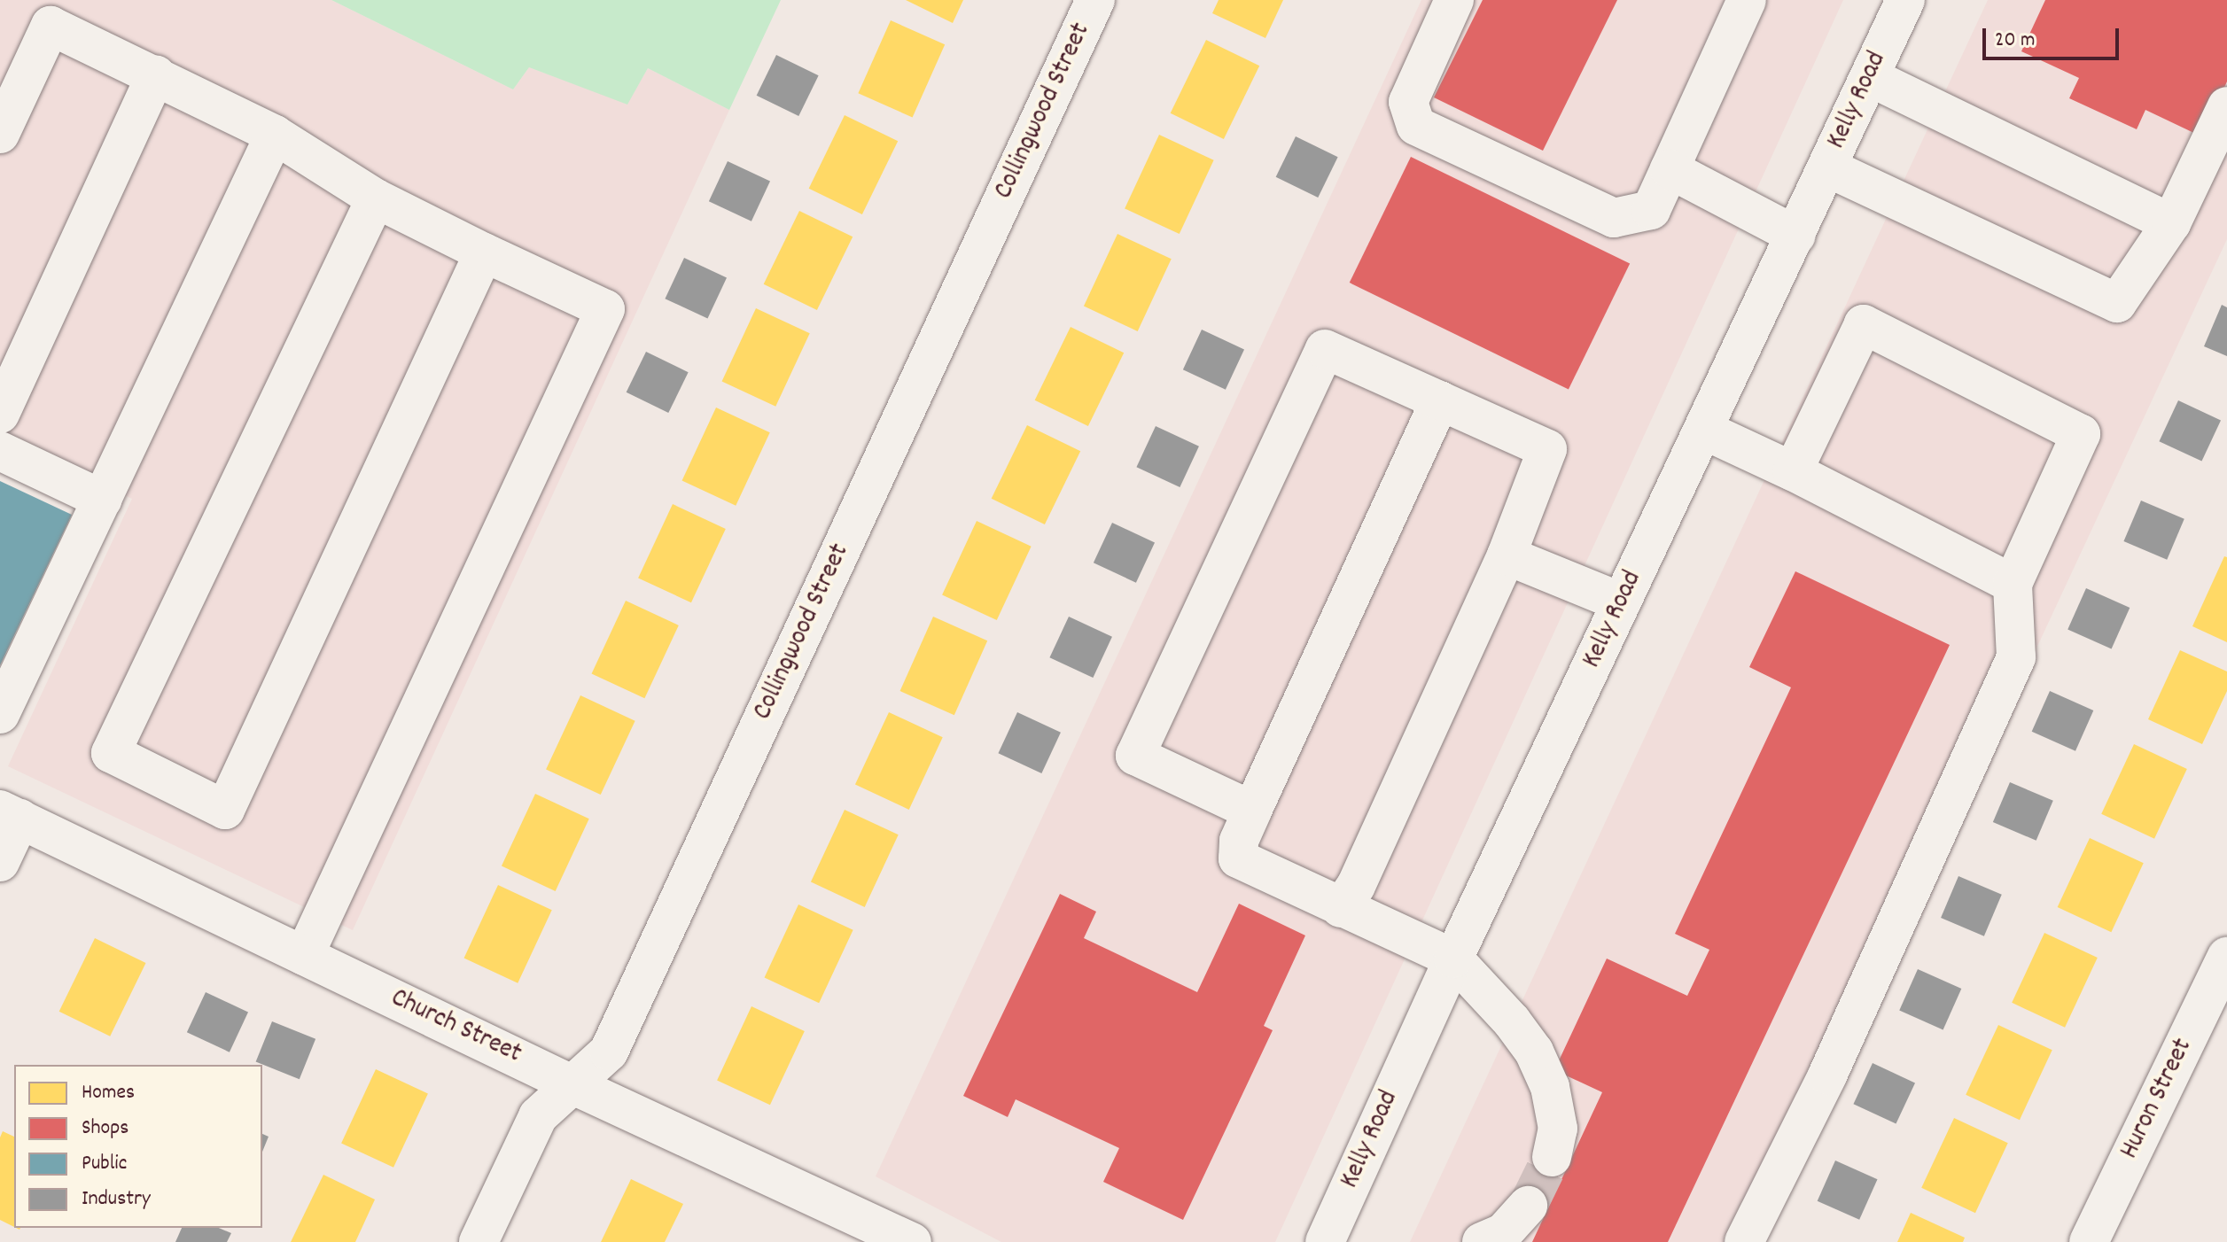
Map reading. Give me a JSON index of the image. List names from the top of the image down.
{
  "streets": {
    "street": [
      "Kelly Road",
      "Collingwood Street",
      "Church Street",
      "Huron Street"
    ]
  },
  "crossings": [
    ["Collingwood Street", "Church Street"]
  ],
  "legend": [
    "Homes",
    "Shops",
    "Public",
    "Industry"
  ],
  "scale_bar": "20 m"
}
